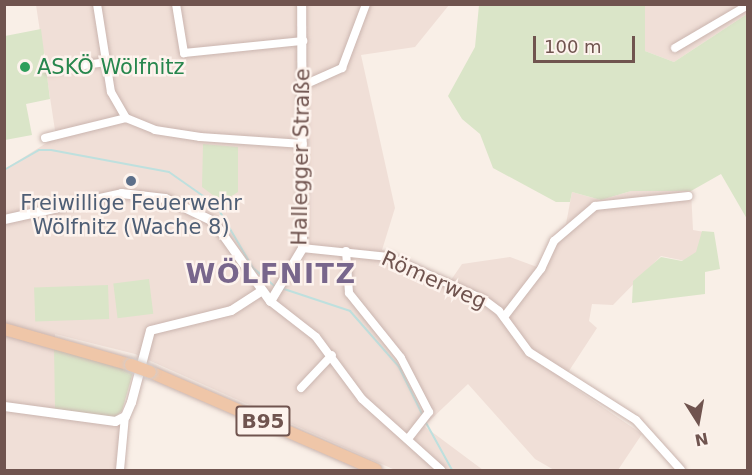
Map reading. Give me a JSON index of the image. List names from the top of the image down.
{
  "streets": {
    "main road": ["B95"],
    "street": ["Hallegger Straße", "Römerweg"]
  },
  "crossings": [
    ["Hallegger Straße", "Römerweg"]
  ],
  "districts": ["WÖLFNITZ"],
  "places": ["ASKÖ Wölfnitz", "Freiwillige Feuerwehr Wölfnitz (Wache 8)"],
  "scale_bar": "100 m",
  "north": "bottom"
}
